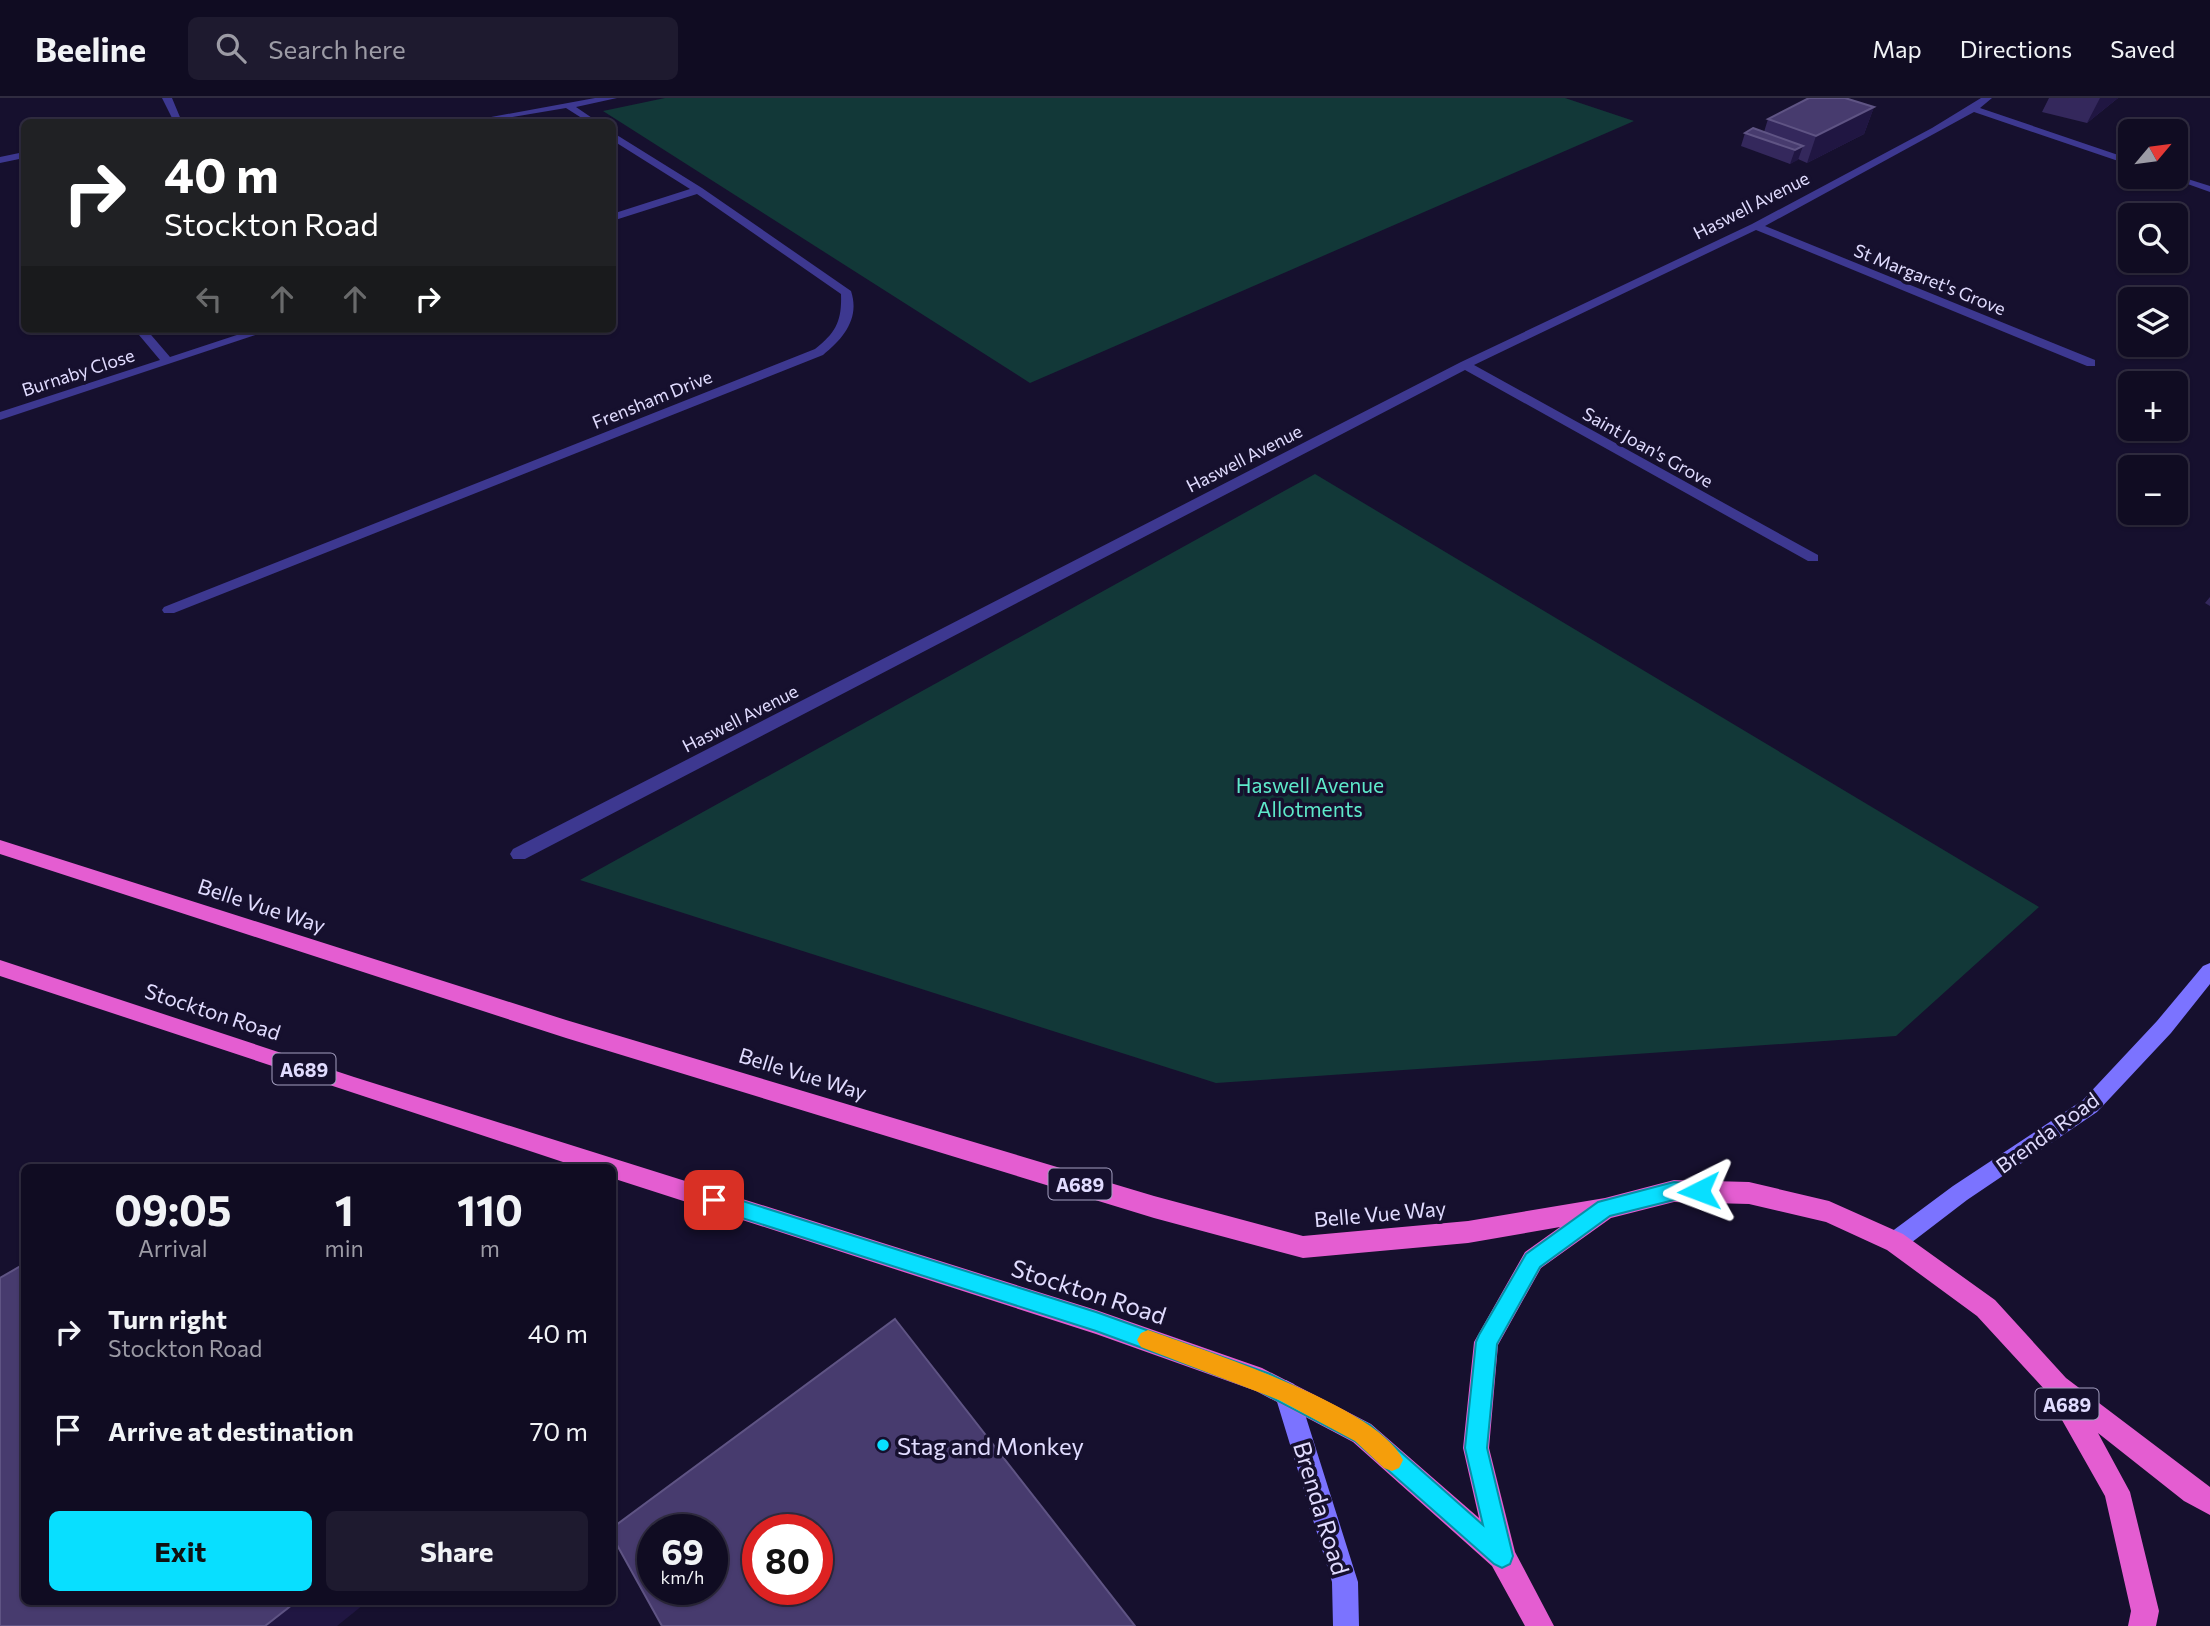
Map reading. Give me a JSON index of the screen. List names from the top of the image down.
{
  "streets": {
    "highway": ["Belle Vue Way", "Stockton Road", "A689"],
    "main road": ["Brenda Road"],
    "street": [
      "Haswell Avenue",
      "St Margaret's Grove",
      "Burnaby Close",
      "Frensham Drive",
      "Saint Joan's Grove"
    ]
  },
  "crossings": [
    ["Haswell Avenue", "St Margaret's Grove"],
    ["Haswell Avenue", "Saint Joan's Grove"],
    ["Belle Vue Way", "A689"],
    ["Stockton Road", "A689"],
    ["Stockton Road", "Brenda Road"],
    ["A689", "Brenda Road"]
  ],
  "parks": ["Haswell Avenue Allotments"],
  "places": ["Stag and Monkey"],
  "north": "top right",
  "page": {
    "header": "Beeline",
    "search": "Search here",
    "nav": ["Map", "Directions", "Saved"],
    "map_buttons": ["+", "−"],
    "turn": ["40 m", "Stockton Road"],
    "eta": [
      "09:05",
      "Arrival",
      "1",
      "min",
      "110",
      "m"
    ],
    "list": [
      {
        "name": "Turn right",
        "note": "Stockton Road",
        "value": "40 m"
      },
      {
        "name": "Arrive at destination",
        "value": "70 m"
      }
    ],
    "buttons": ["Exit", "Share"],
    "speed": "69 km/h",
    "limit": "80"
  }
}
